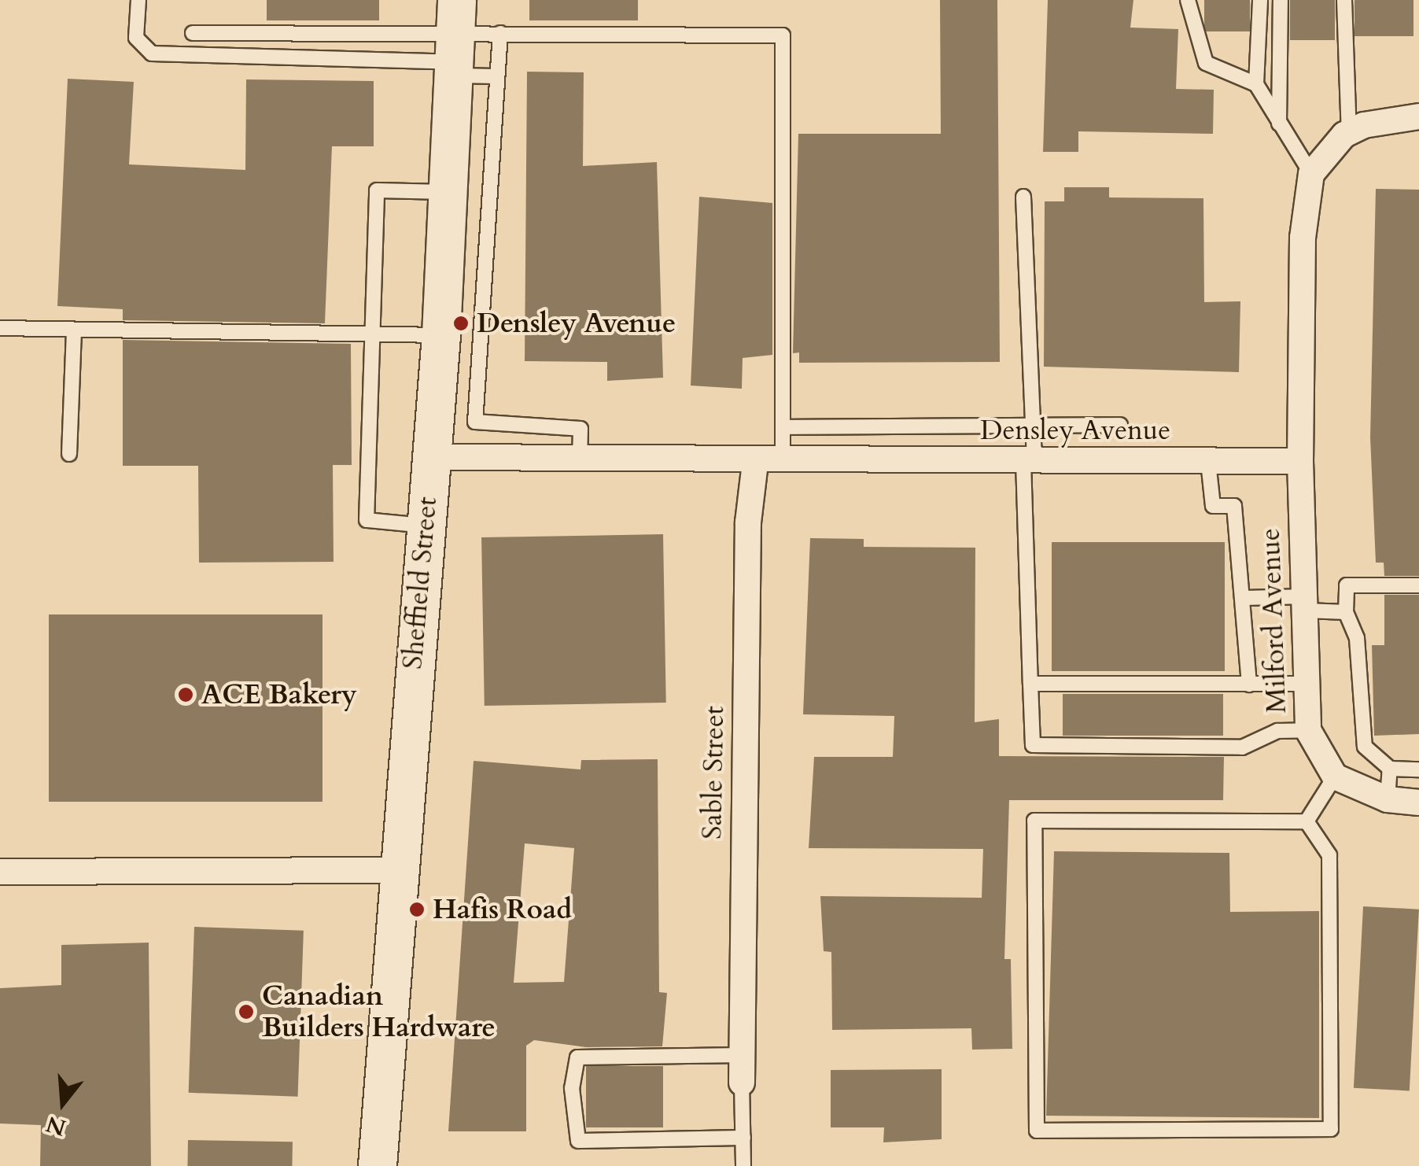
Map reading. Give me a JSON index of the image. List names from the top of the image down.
{
  "streets": {
    "street": [
      "Densley Avenue",
      "Sheffield Street",
      "Milford Avenue",
      "Sable Street"
    ]
  },
  "crossings": [
    ["Densley Avenue", "Sheffield Street"],
    ["Densley Avenue", "Milford Avenue"],
    ["Densley Avenue", "Sable Street"]
  ],
  "places": [
    "Densley Avenue",
    "ACE Bakery",
    "Hafis Road",
    "Canadian Builders Hardware"
  ],
  "north": "bottom"
}
